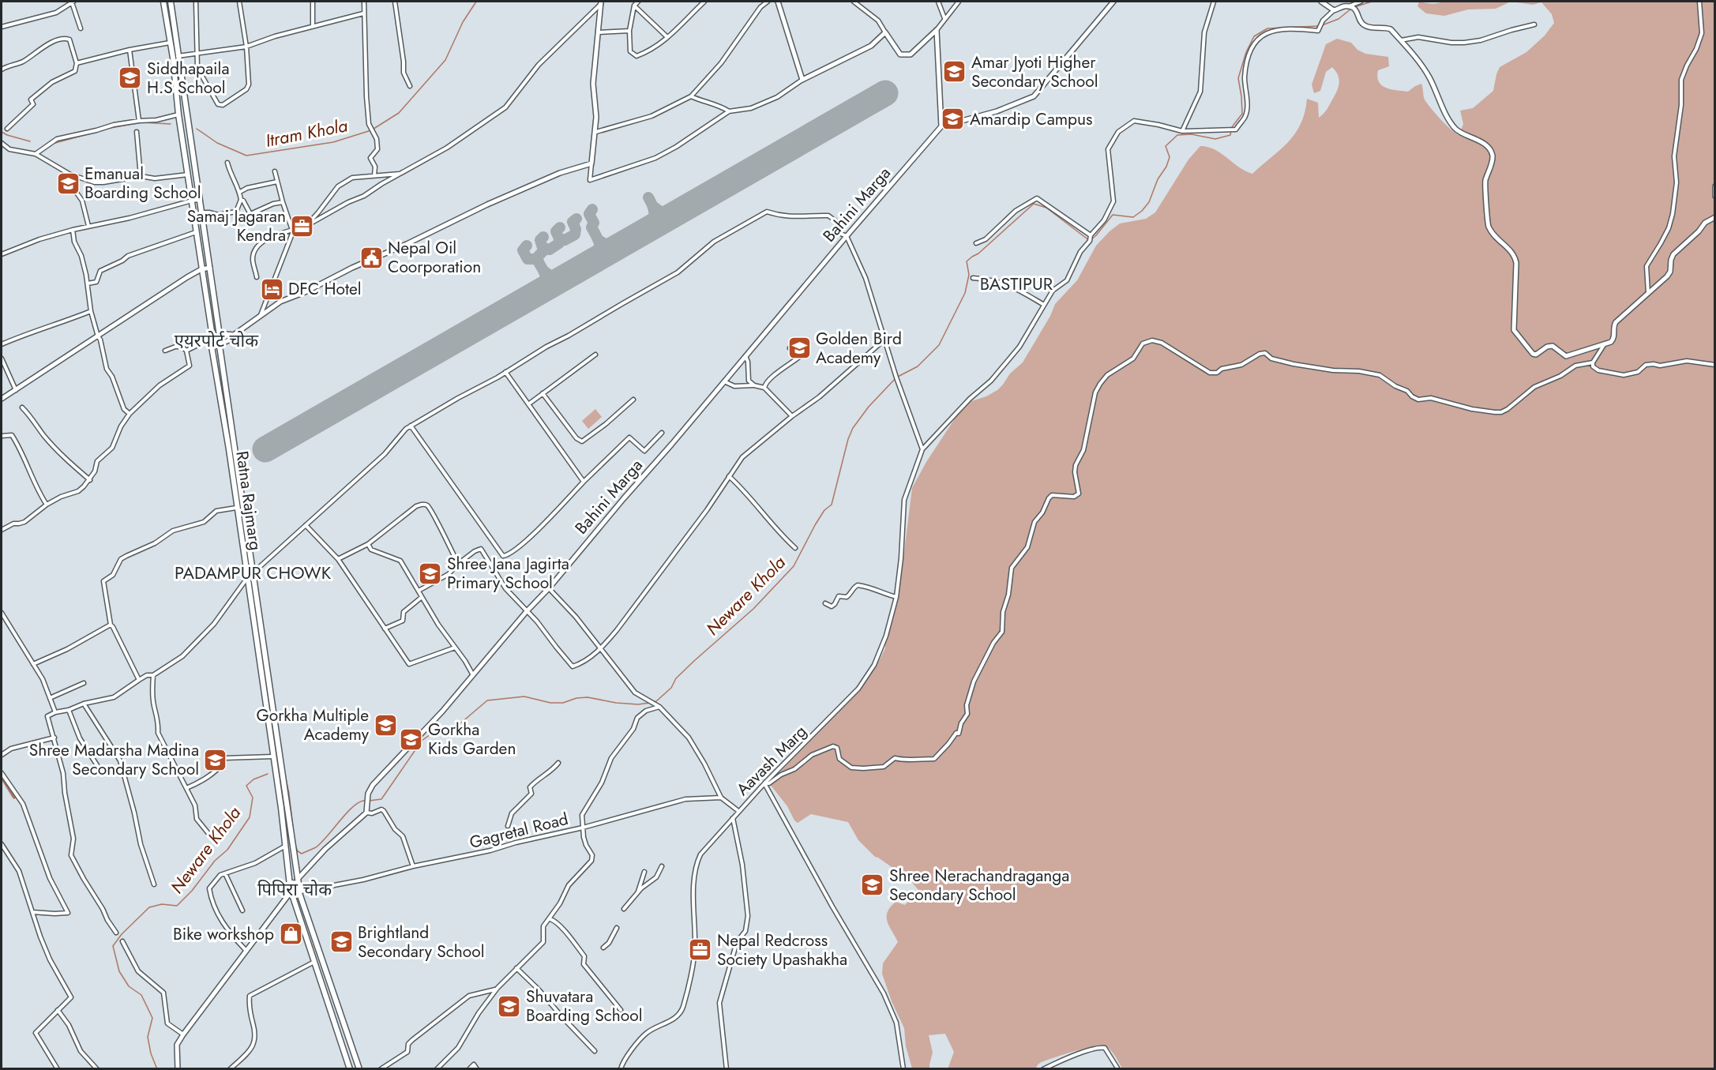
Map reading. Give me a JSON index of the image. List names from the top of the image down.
{
  "streets": {
    "main road": ["Ratna Rajmarg"],
    "street": ["Bahini Marga", "Aavash Marg", "Gagretal Road"]
  },
  "crossings": [
    ["Ratna Rajmarg", "Gagretal Road"]
  ],
  "districts": [
    "BASTIPUR",
    "एयरपोर्ट चोक",
    "PADAMPUR CHOWK",
    "पिपिरा चोक"
  ],
  "water": ["Itram Khola", "Neware Khola"],
  "places": {
    "school or university": [
      "Amar Jyoti Higher Secondary School",
      "Siddhapaila H.S School",
      "Amardip Campus",
      "Emanual Boarding School",
      "Golden Bird Academy",
      "Shree Jana Jagirta Primary School",
      "Gorkha Multiple Academy",
      "Gorkha Kids Garden",
      "Shree Madarsha Madina Secondary School",
      "Shree Nerachandraganga Secondary School",
      "Brightland Secondary School",
      "Shuvatara Boarding School"
    ],
    "office": ["Samaj Jagaran Kendra", "Nepal Redcross Society Upashakha"],
    "public building": ["Nepal Oil Coorporation"],
    "hotel": ["DFC Hotel"],
    "shop": ["Bike workshop"]
  }
}
